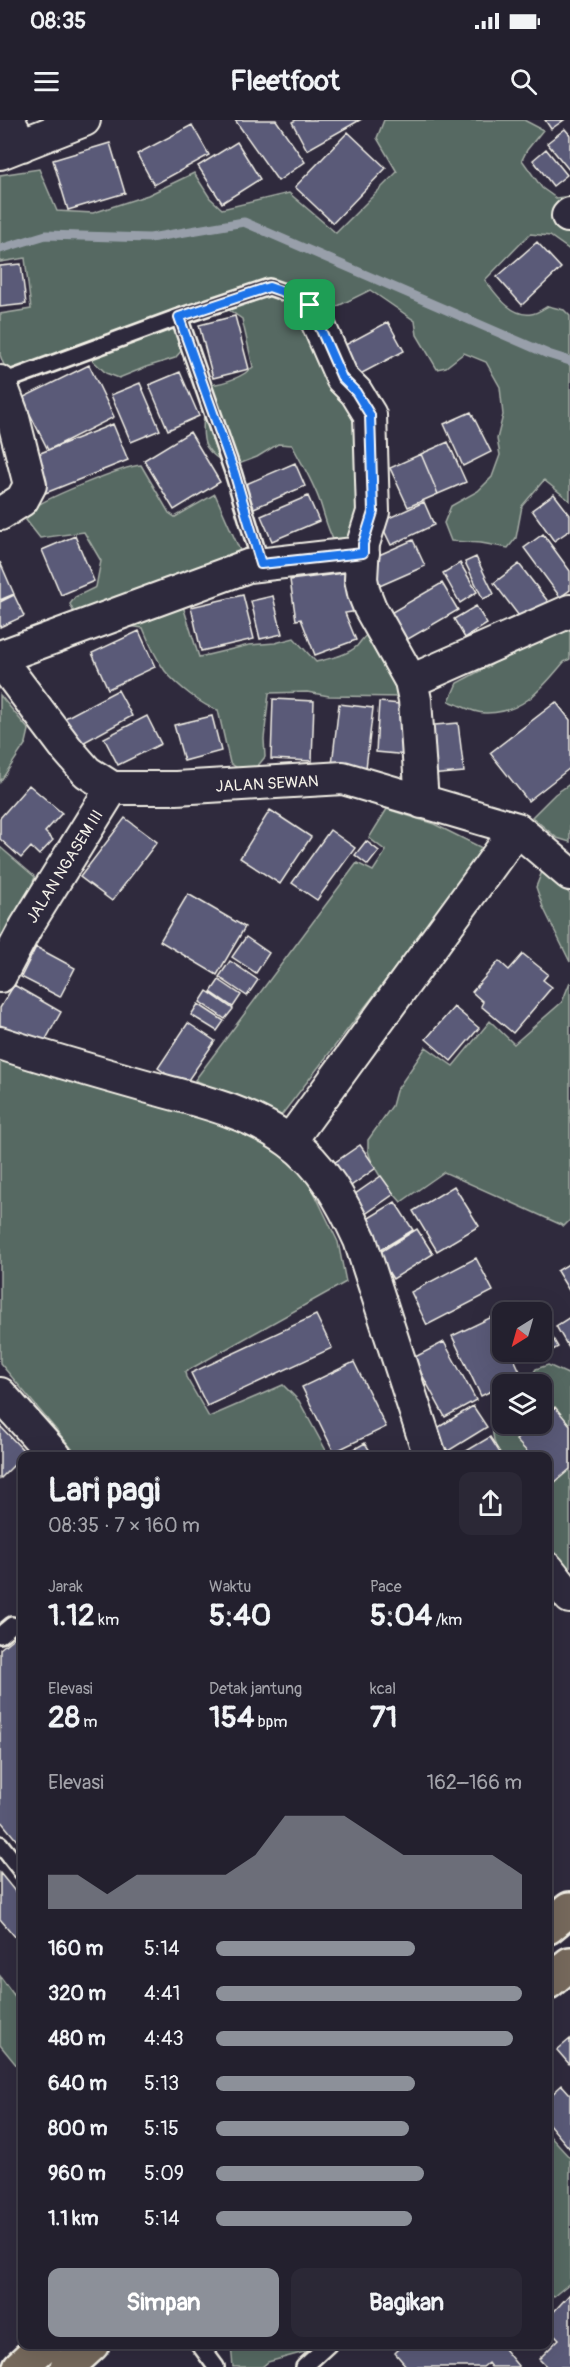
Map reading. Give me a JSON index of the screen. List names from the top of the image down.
{
  "streets": {
    "street": ["JALAN SEWAN", "JALAN NGASEM III"]
  },
  "crossings": [
    ["JALAN SEWAN", "JALAN NGASEM III"]
  ],
  "north": "bottom left",
  "page": {
    "status": "08:35",
    "header": "Fleetfoot",
    "heading": ["Lari pagi", "08:35 · 7 × 160 m"],
    "stats": [
      ["Jarak", "1.12 km"],
      ["Waktu", "5:40"],
      ["Pace", "5:04 /km"],
      ["Elevasi", "28 m"],
      ["Detak jantung", "154 bpm"],
      ["kcal", "71"]
    ],
    "chart": ["Elevasi", "162–166 m"],
    "list": [
      {
        "name": "160 m",
        "note": "5:14"
      },
      {
        "name": "320 m",
        "note": "4:41"
      },
      {
        "name": "480 m",
        "note": "4:43"
      },
      {
        "name": "640 m",
        "note": "5:13"
      },
      {
        "name": "800 m",
        "note": "5:15"
      },
      {
        "name": "960 m",
        "note": "5:09"
      },
      {
        "name": "1.1 km",
        "note": "5:14"
      }
    ],
    "buttons": ["Simpan", "Bagikan"]
  }
}
